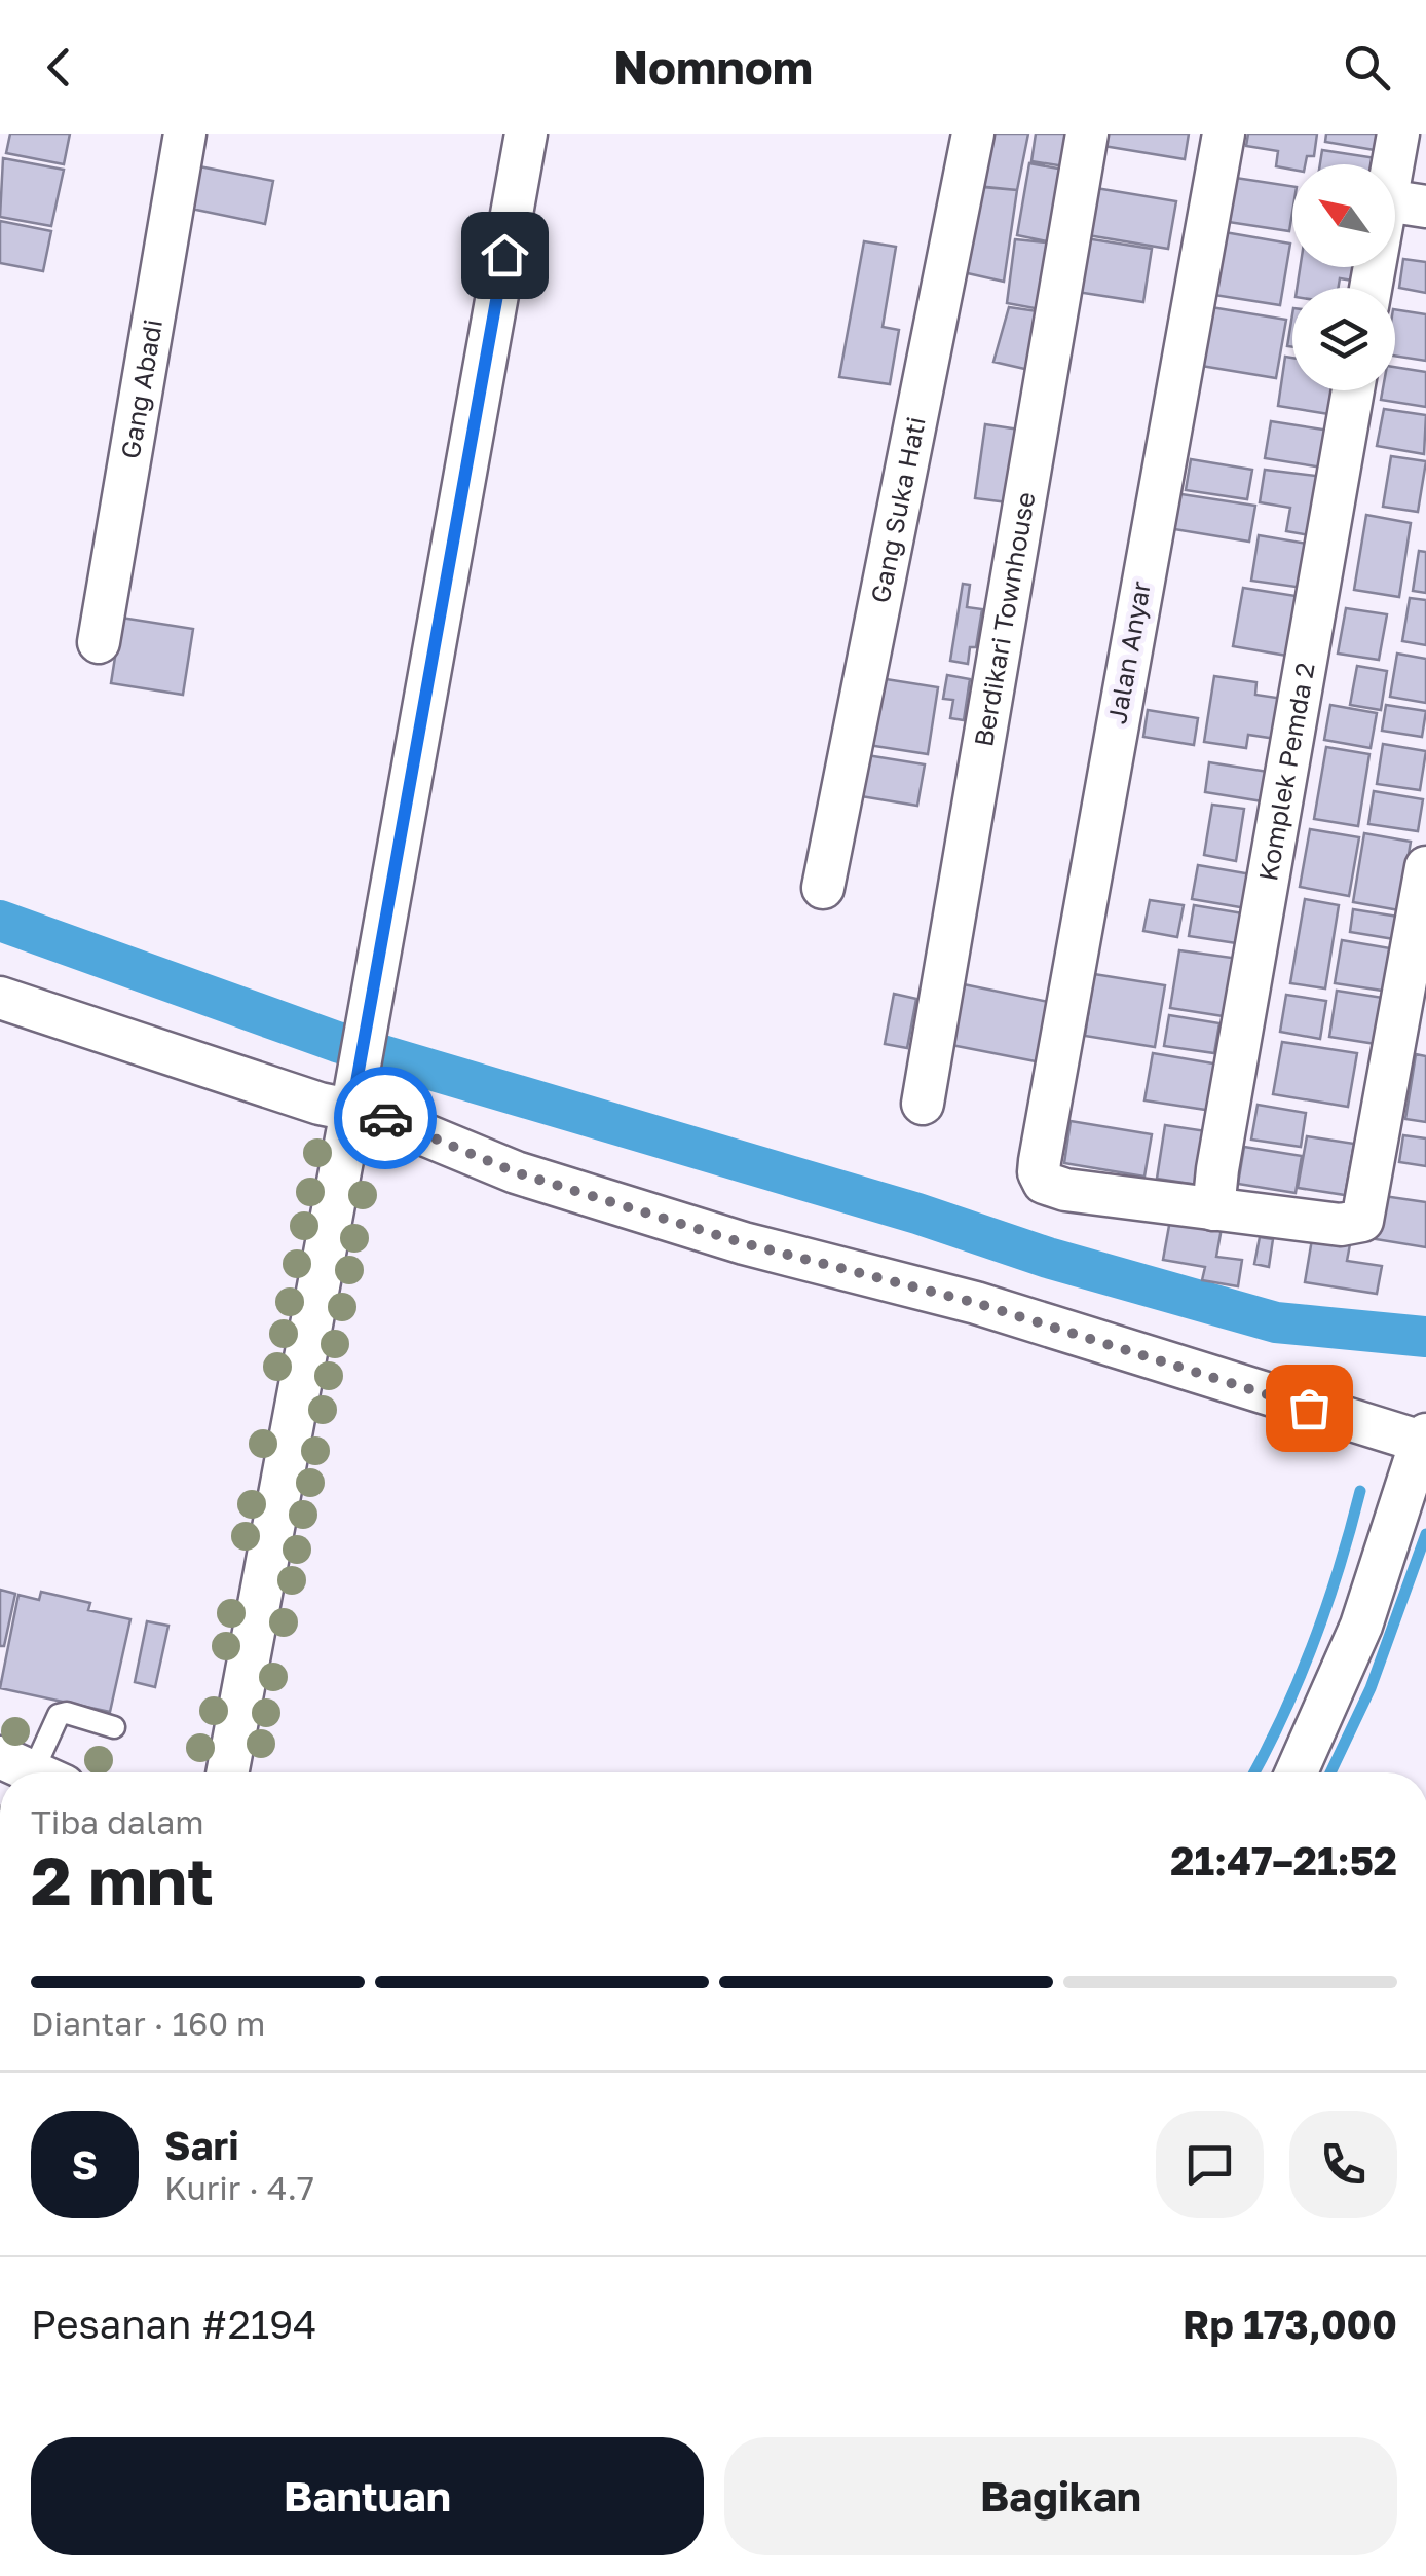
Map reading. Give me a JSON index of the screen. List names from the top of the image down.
{
  "streets": {
    "street": [
      "Gang Abadi",
      "Gang Suka Hati",
      "Berdikari Townhouse",
      "Jalan Anyar",
      "Komplek Pemda 2"
    ]
  },
  "crossings": [
    ["Jalan Anyar", "Komplek Pemda 2"]
  ],
  "north": "top left",
  "page": {
    "header": "Nomnom",
    "heading": ["2 mnt", "Tiba dalam", "21:47–21:52"],
    "panel": [
      "Sari",
      "Kurir · 4.7",
      "Pesanan #2194",
      "Rp 173,000"
    ],
    "bar": "Diantar · 160 m",
    "round": "S",
    "buttons": ["Bantuan", "Bagikan"]
  }
}
